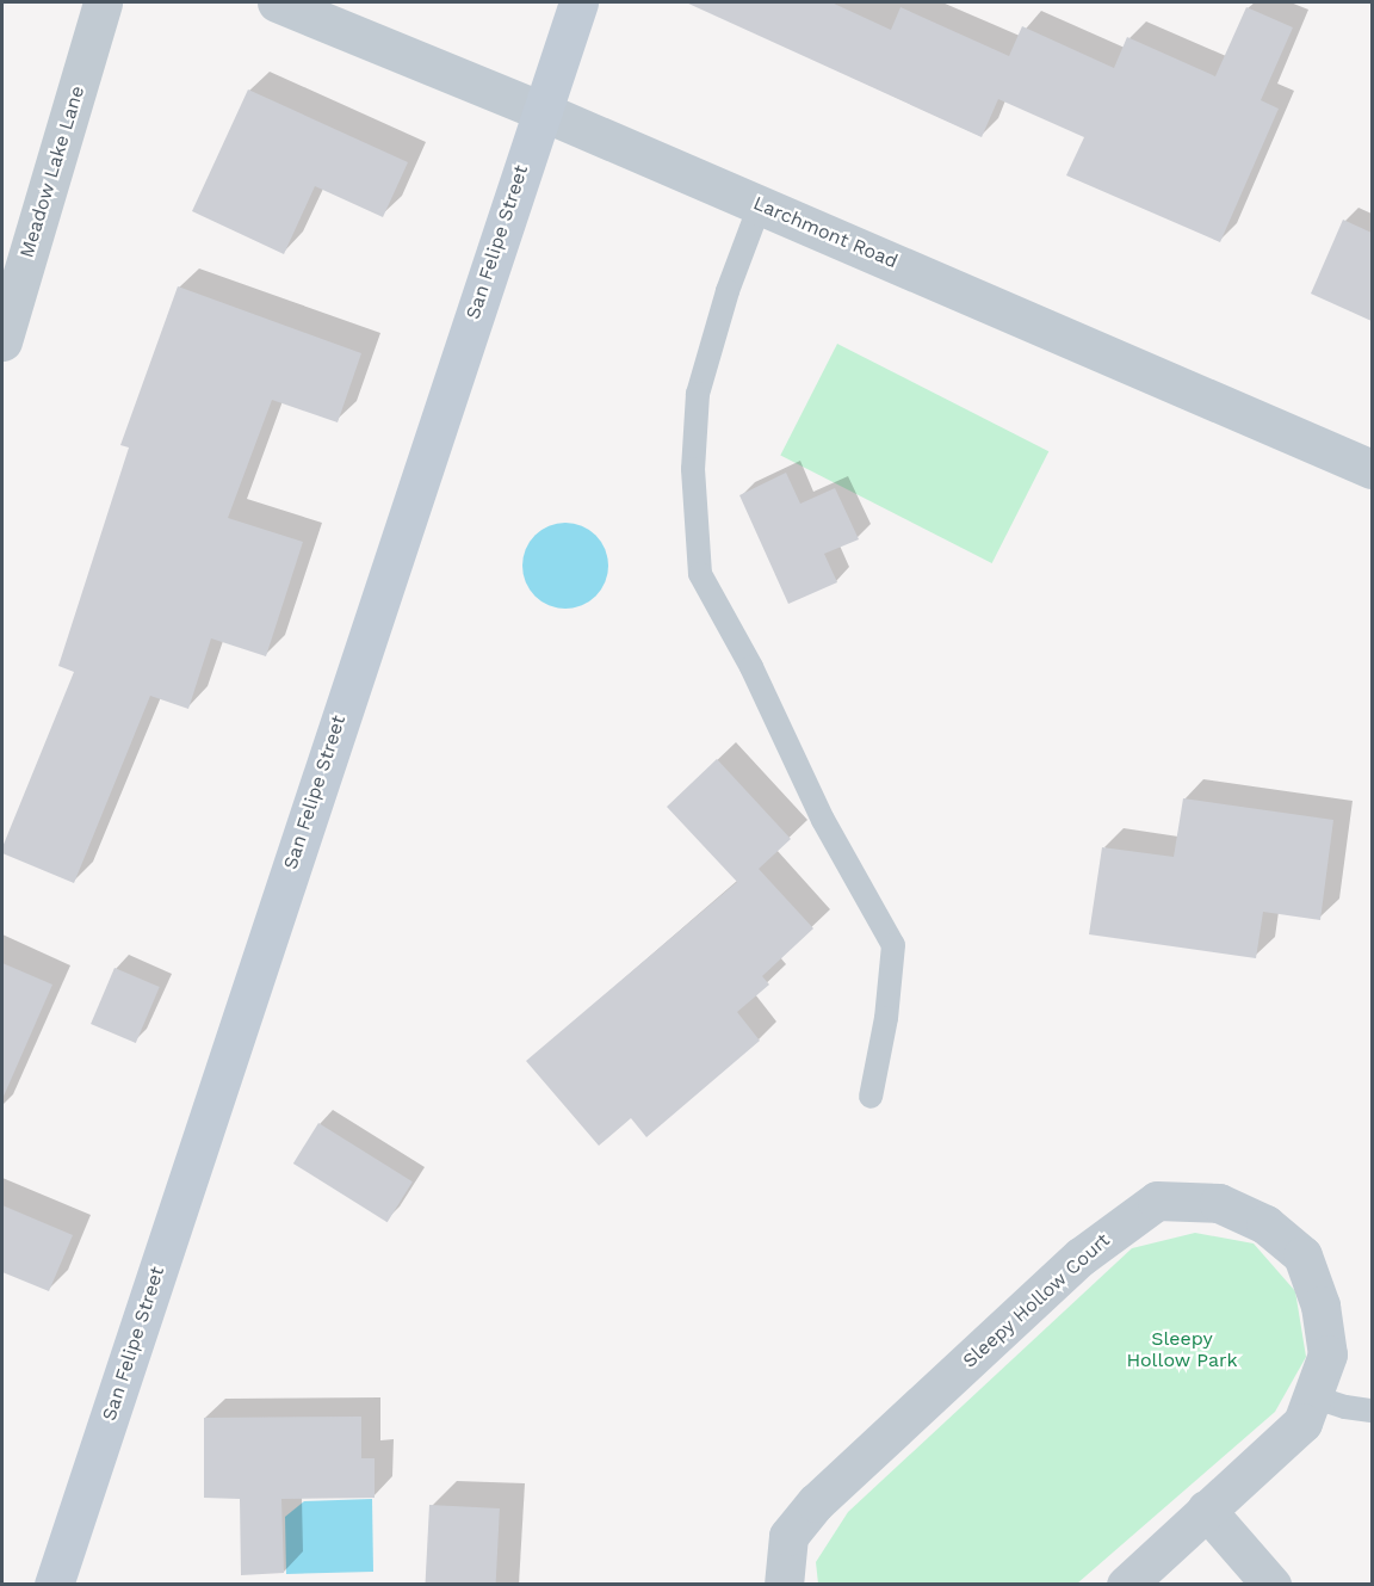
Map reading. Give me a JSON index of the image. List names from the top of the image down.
{
  "streets": {
    "main road": ["San Felipe Street"],
    "street": ["Meadow Lake Lane", "Larchmont Road", "Sleepy Hollow Court"]
  },
  "crossings": [
    ["Larchmont Road", "San Felipe Street"]
  ],
  "parks": ["Sleepy Hollow Park"]
}
